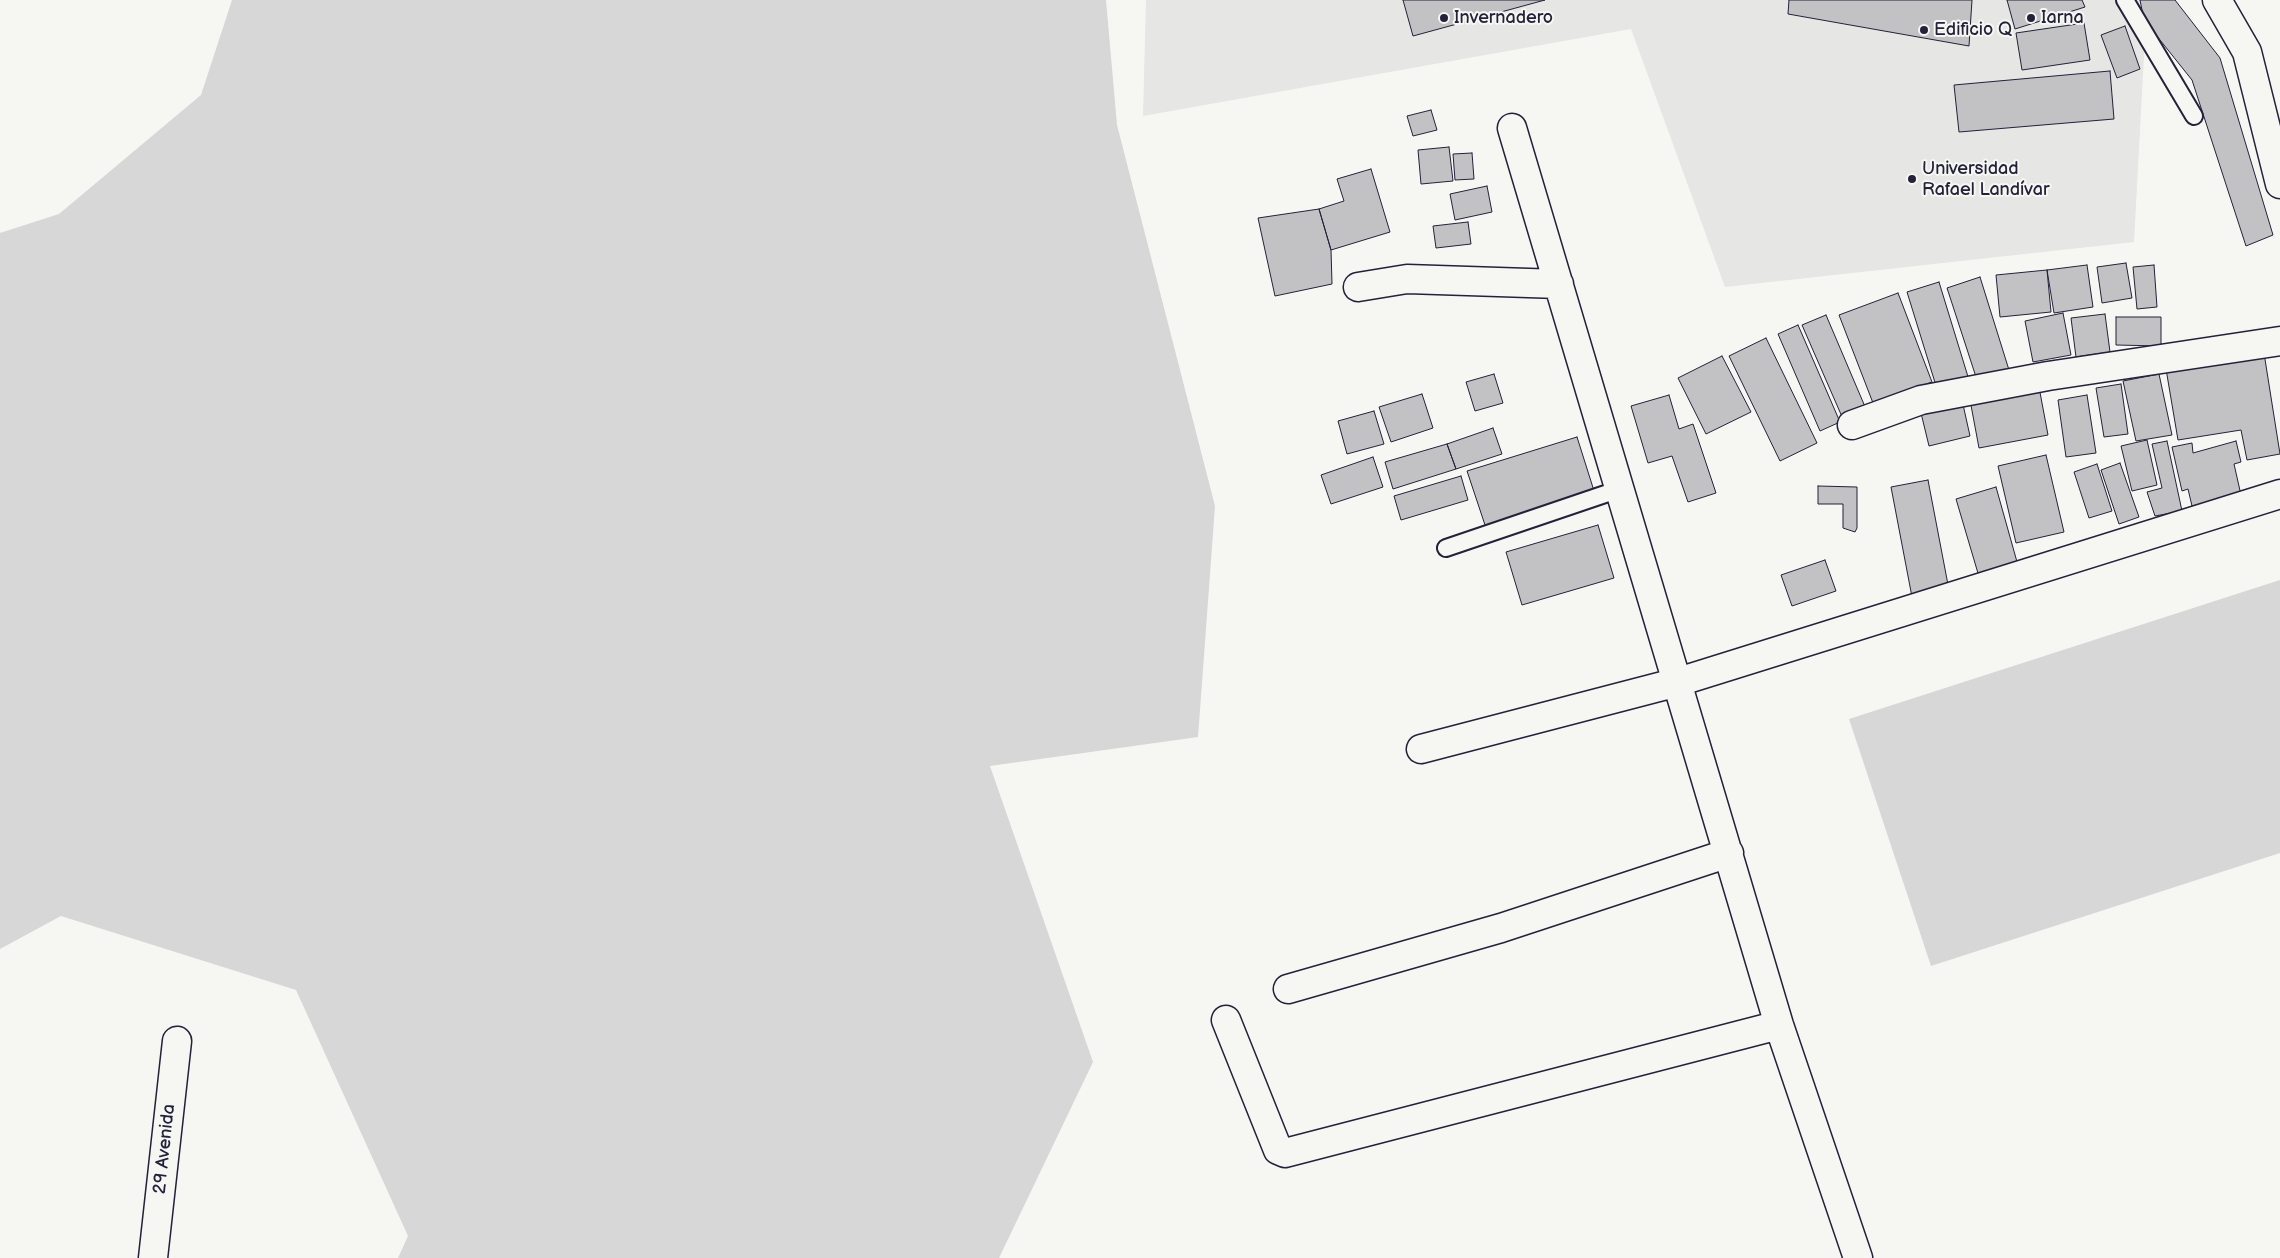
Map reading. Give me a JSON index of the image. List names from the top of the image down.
{
  "streets": {
    "street": ["29 Avenida"]
  },
  "places": [
    "Invernadero",
    "Iarna",
    "Edificio Q",
    "Universidad Rafael Landívar"
  ]
}
